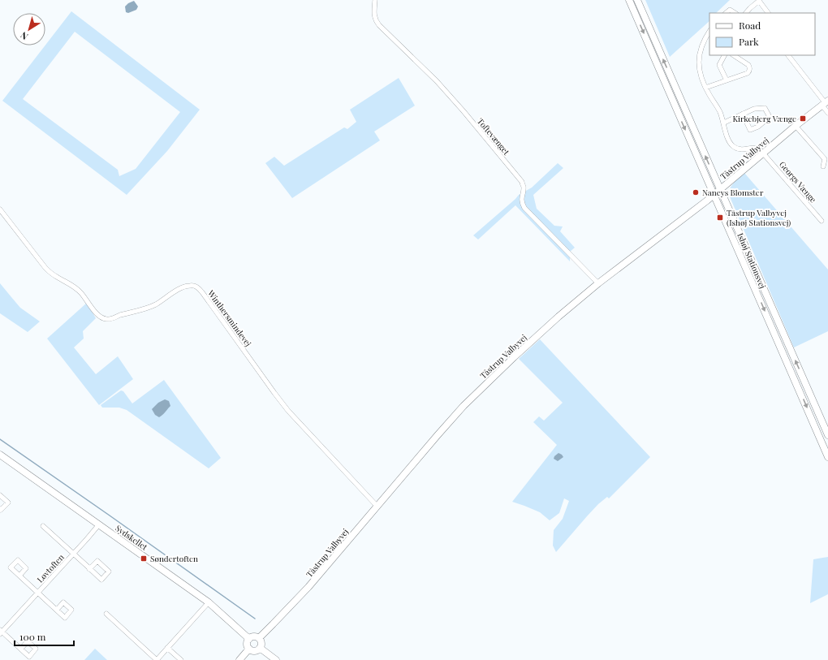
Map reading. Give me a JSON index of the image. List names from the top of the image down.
{
  "streets": {
    "street": [
      "Toftevænget",
      "Tåstrup Valbyvej",
      "Georgs Vænge",
      "Ishøj Stationsvej",
      "Winthersmindevej",
      "Sydskellet",
      "Løvtoften"
    ]
  },
  "crossings": [
    ["Toftevænget", "Tåstrup Valbyvej"],
    ["Tåstrup Valbyvej", "Georgs Vænge"],
    ["Tåstrup Valbyvej", "Ishøj Stationsvej"],
    ["Tåstrup Valbyvej", "Winthersmindevej"],
    ["Tåstrup Valbyvej", "Sydskellet"],
    ["Sydskellet", "Løvtoften"]
  ],
  "places": {
    "transit": ["Kirkebjerg Vænge", "Tåstrup Valbyvej (Ishøj Stationsvej)", "Søndertoften"],
    "other": ["Nancys Blomster"]
  },
  "legend": ["Road", "Park"],
  "scale_bar": "100 m",
  "north": "bottom left"
}
